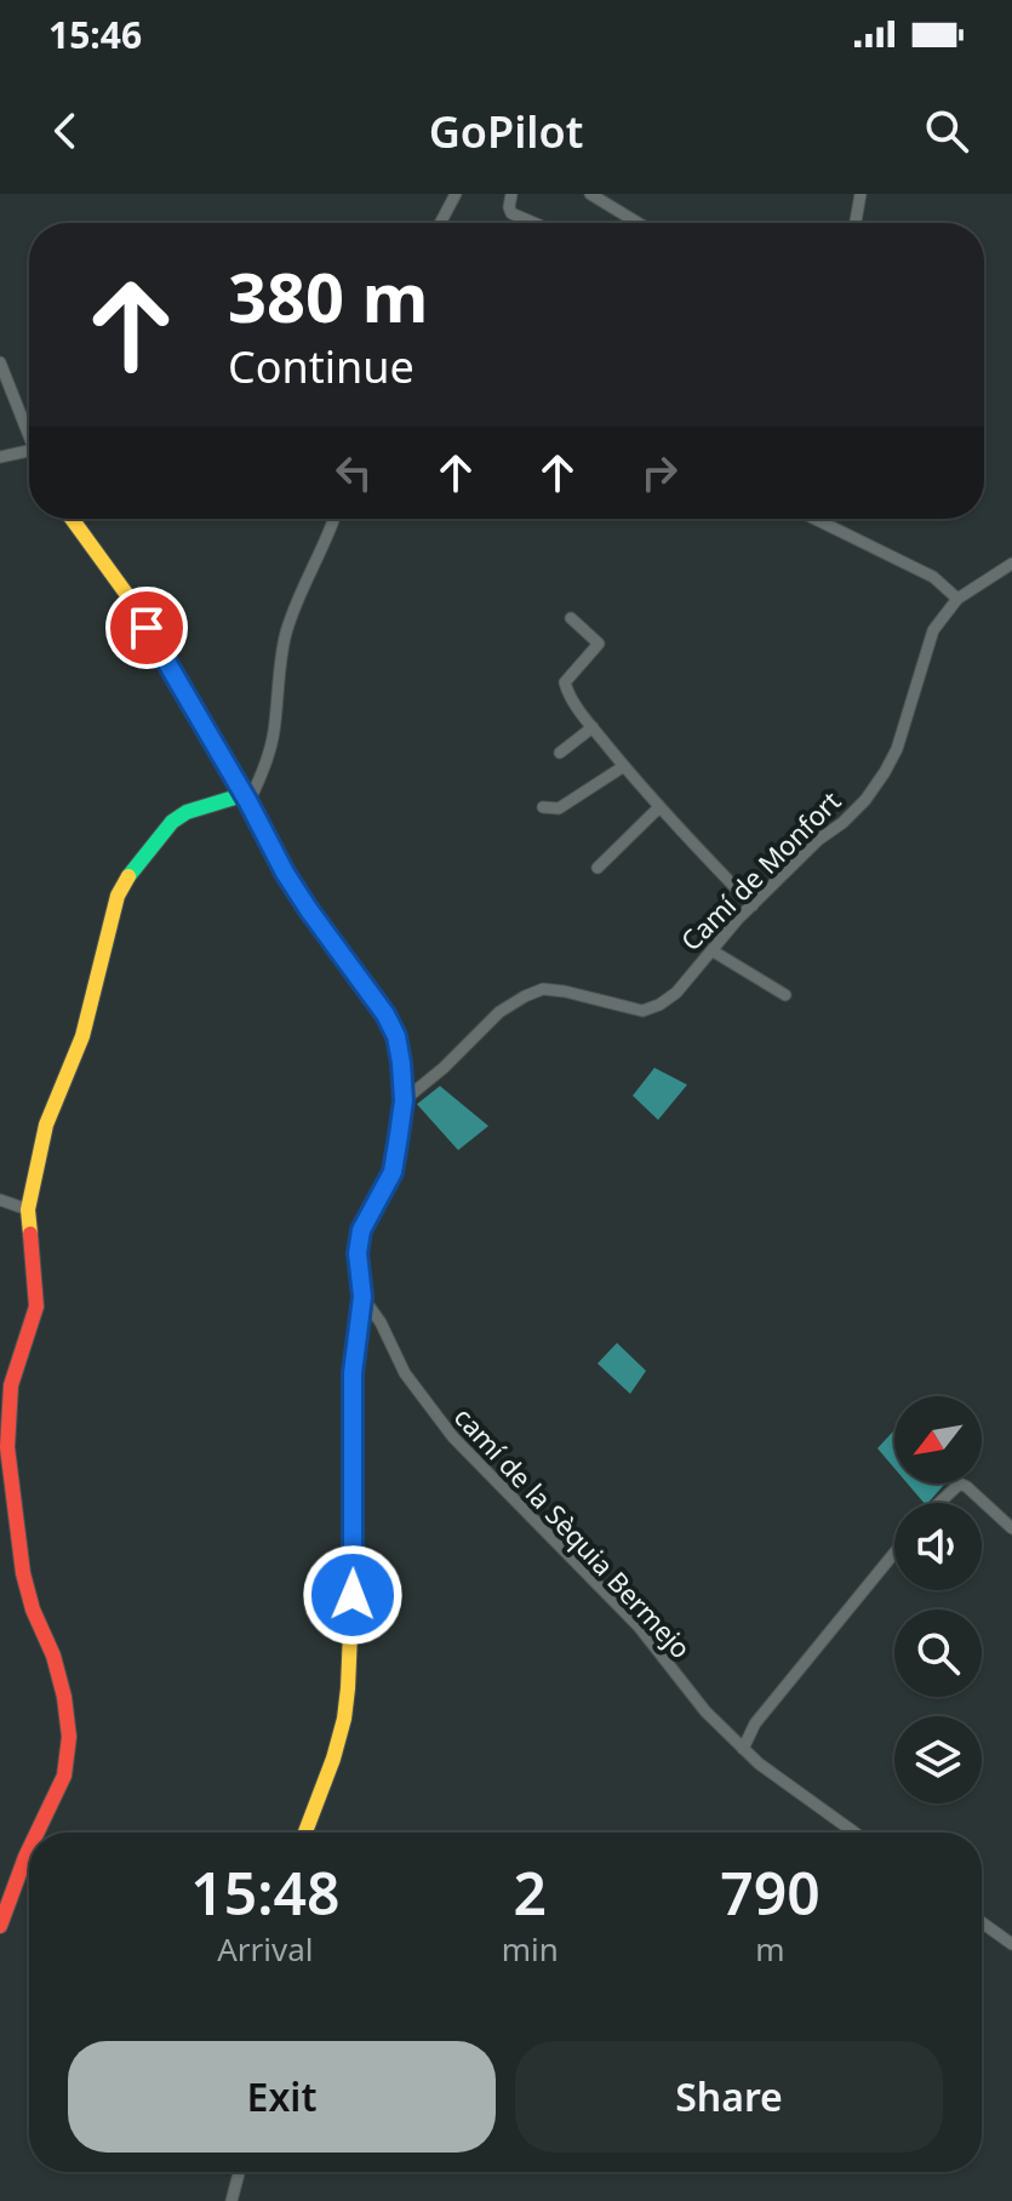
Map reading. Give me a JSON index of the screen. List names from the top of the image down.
{
  "streets": {
    "street": ["Camí de Monfort", "camí de la Sèquia Bermejo"]
  },
  "north": "bottom left",
  "page": {
    "status": "15:46",
    "header": "GoPilot",
    "turn": ["380 m", "Continue"],
    "eta": [
      "15:48",
      "Arrival",
      "2",
      "min",
      "790",
      "m"
    ],
    "buttons": ["Exit", "Share"]
  }
}
